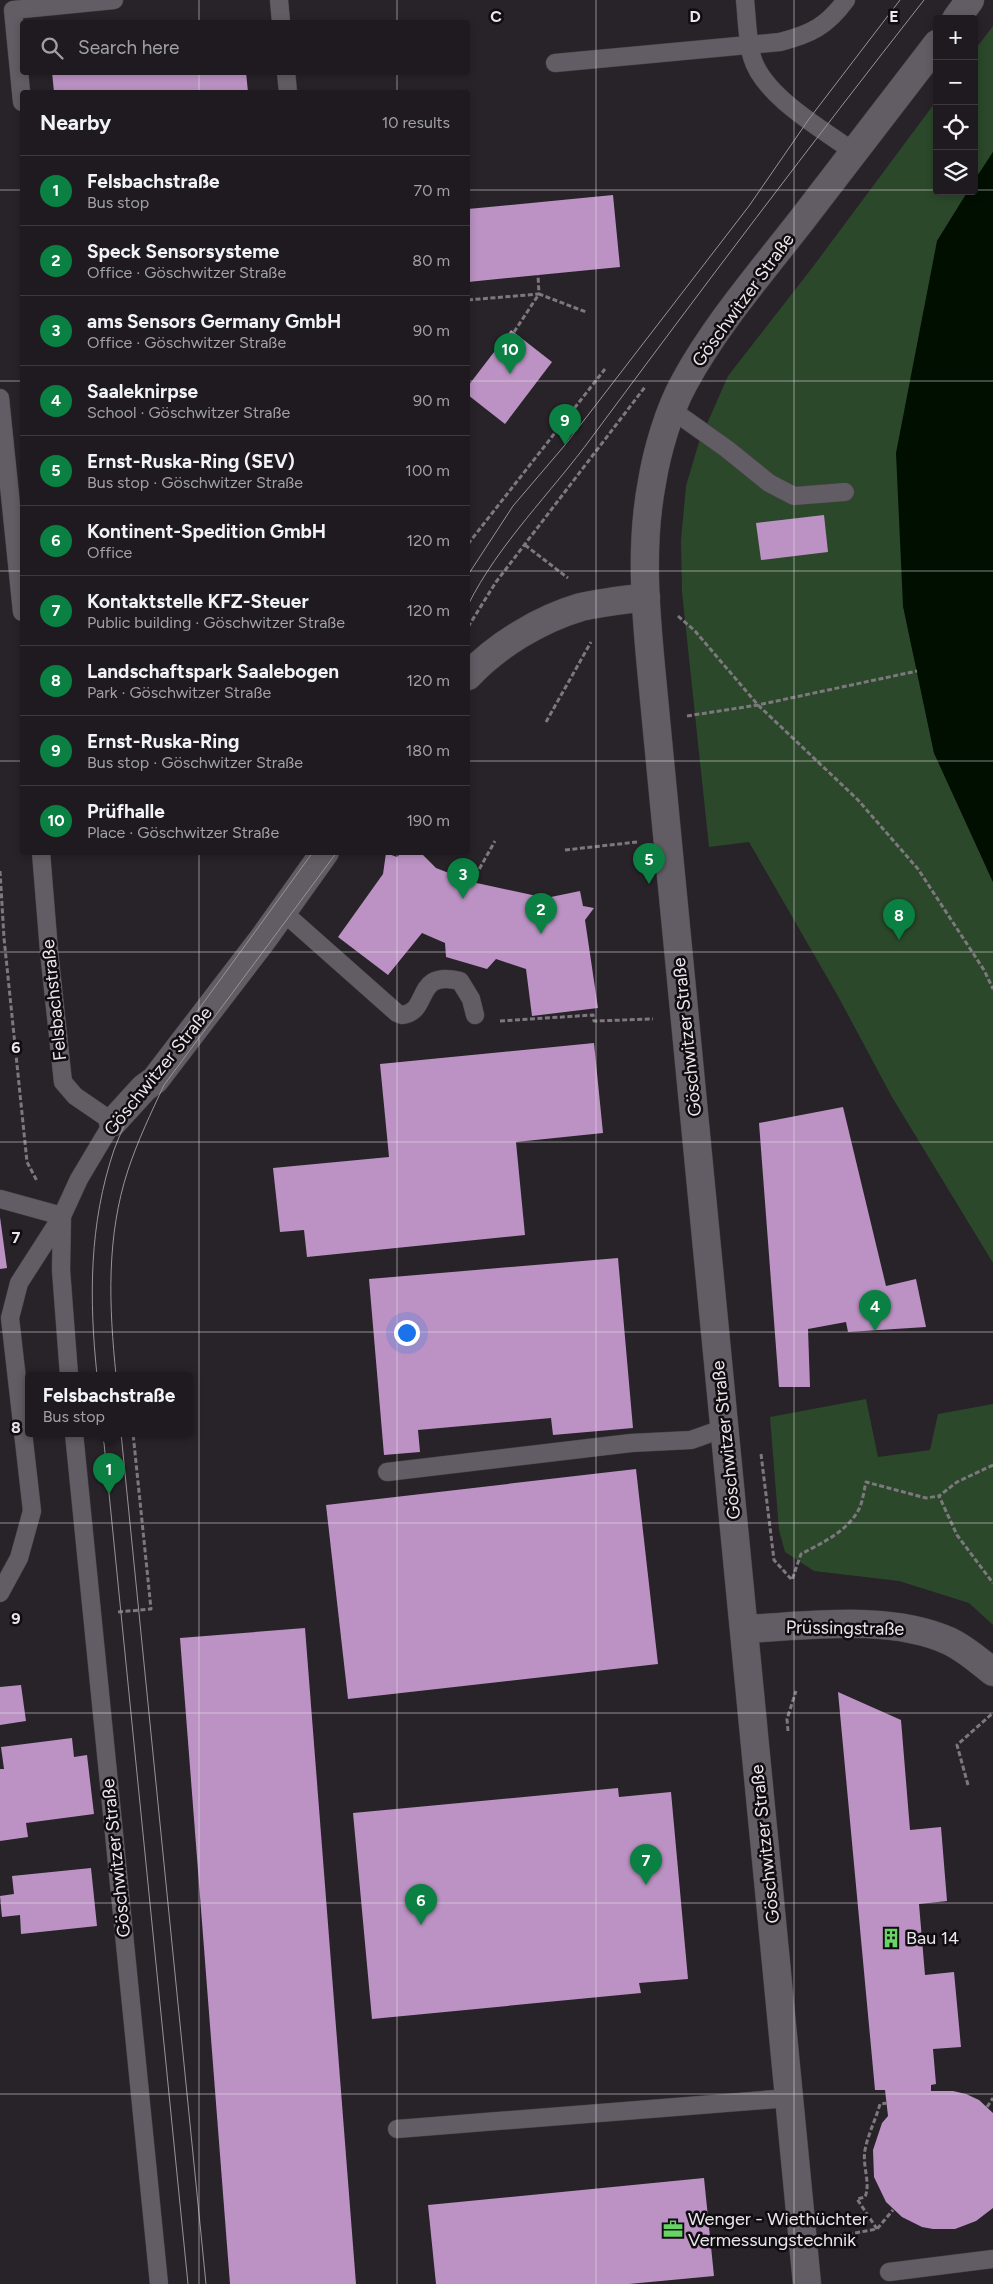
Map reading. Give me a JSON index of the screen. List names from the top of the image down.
{
  "streets": {
    "main road": ["Göschwitzer Straße", "Prüssingstraße"],
    "lane": ["Felsbachstraße"]
  },
  "crossings": [
    ["Göschwitzer Straße", "Felsbachstraße"],
    ["Göschwitzer Straße", "Prüssingstraße"]
  ],
  "places": {
    "building": ["Bau 14"],
    "office": ["Wenger - Wiethüchter Vermessungstechnik"]
  },
  "page": {
    "map_buttons": ["+", "−"],
    "search": "Search here",
    "heading": ["Nearby", "10 results"],
    "list": [
      {
        "mark": "1",
        "name": "Felsbachstraße",
        "note": "Bus stop",
        "value": "70 m"
      },
      {
        "mark": "2",
        "name": "Speck Sensorsysteme",
        "note": "Office · Göschwitzer Straße",
        "value": "80 m"
      },
      {
        "mark": "3",
        "name": "ams Sensors Germany GmbH",
        "note": "Office · Göschwitzer Straße",
        "value": "90 m"
      },
      {
        "mark": "4",
        "name": "Saaleknirpse",
        "note": "School · Göschwitzer Straße",
        "value": "90 m"
      },
      {
        "mark": "5",
        "name": "Ernst-Ruska-Ring (SEV)",
        "note": "Bus stop · Göschwitzer Straße",
        "value": "100 m"
      },
      {
        "mark": "6",
        "name": "Kontinent-Spedition GmbH",
        "note": "Office",
        "value": "120 m"
      },
      {
        "mark": "7",
        "name": "Kontaktstelle KFZ-Steuer",
        "note": "Public building · Göschwitzer Straße",
        "value": "120 m"
      },
      {
        "mark": "8",
        "name": "Landschaftspark Saalebogen",
        "note": "Park · Göschwitzer Straße",
        "value": "120 m"
      },
      {
        "mark": "9",
        "name": "Ernst-Ruska-Ring",
        "note": "Bus stop · Göschwitzer Straße",
        "value": "180 m"
      },
      {
        "mark": "10",
        "name": "Prüfhalle",
        "note": "Place · Göschwitzer Straße",
        "value": "190 m"
      }
    ],
    "pins": [
      "10",
      "9",
      "5",
      "3",
      "2",
      "8",
      "4",
      "1",
      "7",
      "6"
    ],
    "popup": ["Felsbachstraße", "Bus stop"]
  },
  "grid": {
    "columns": ["C", "D", "E"],
    "rows": [
      "6",
      "7",
      "8",
      "9"
    ]
  }
}
